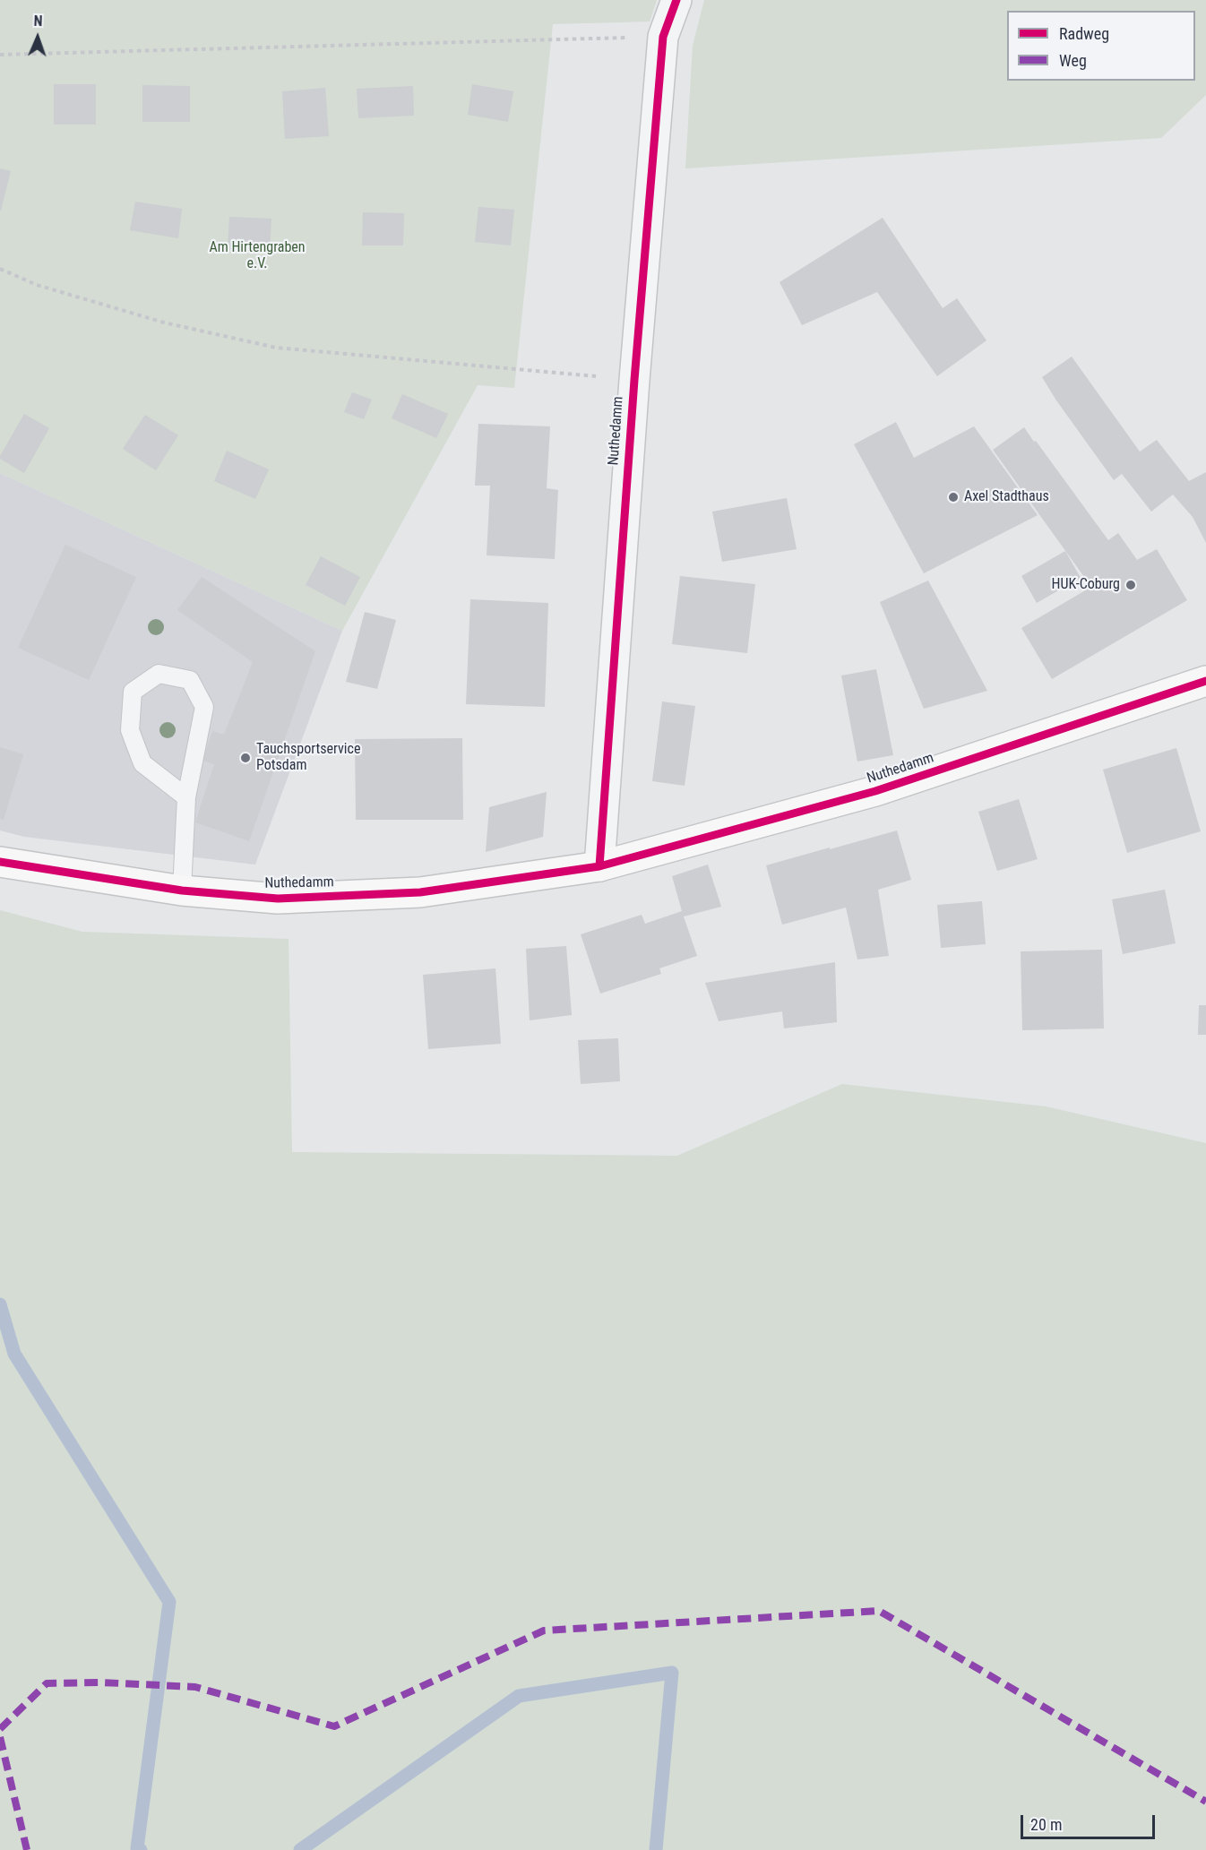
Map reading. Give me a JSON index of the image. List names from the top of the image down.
{
  "streets": {
    "street": ["Nuthedamm"]
  },
  "parks": ["Am Hirtengraben e.V."],
  "places": ["Axel Stadthaus", "HUK-Coburg", "Tauchsportservice Potsdam"],
  "legend": ["Radweg", "Weg"],
  "scale_bar": "20 m",
  "north": "top"
}
